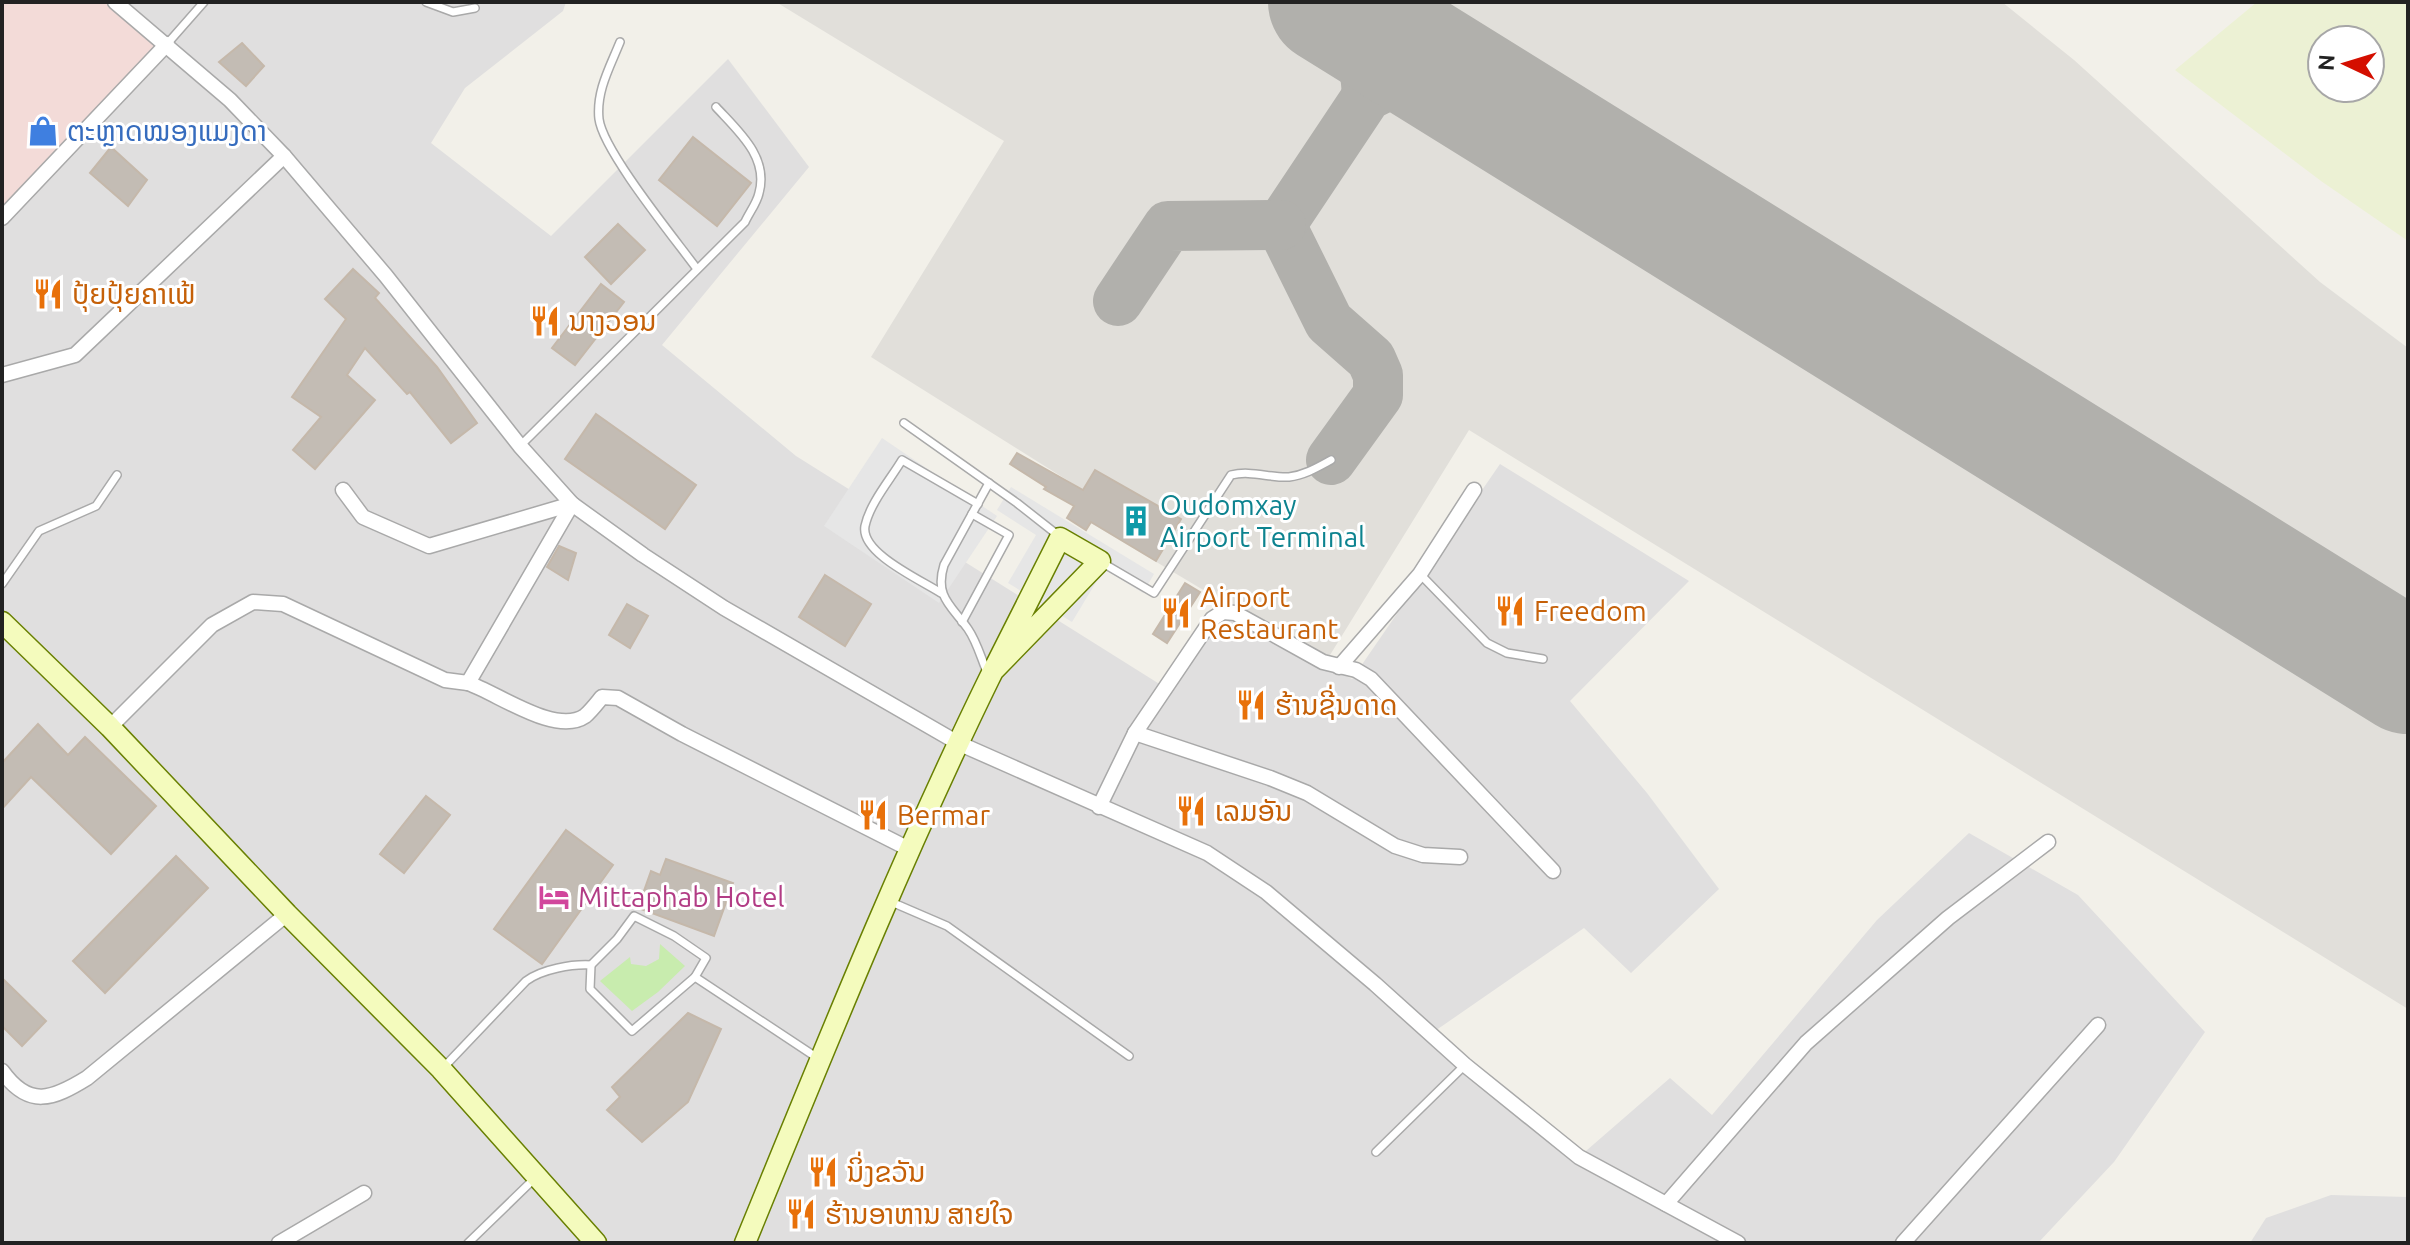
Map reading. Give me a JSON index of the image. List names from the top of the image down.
{
  "places": {
    "shop": ["ຕະຫຼາດໝອງແມງດາ"],
    "restaurant": [
      "ປຸ້ຍປຸ້ຍຄາເຟ້",
      "ນາງວອນ",
      "Freedom",
      "Airport Restaurant",
      "ຮ້ານຊີ່ນດາດ",
      "ເລມອັນ",
      "Bermar",
      "ນິ່ງຂວັນ",
      "ຮ້ານອາຫານ ສາຍໃຈ"
    ],
    "building": ["Oudomxay Airport Terminal"],
    "hotel": ["Mittaphab Hotel"]
  },
  "north": "left"
}
